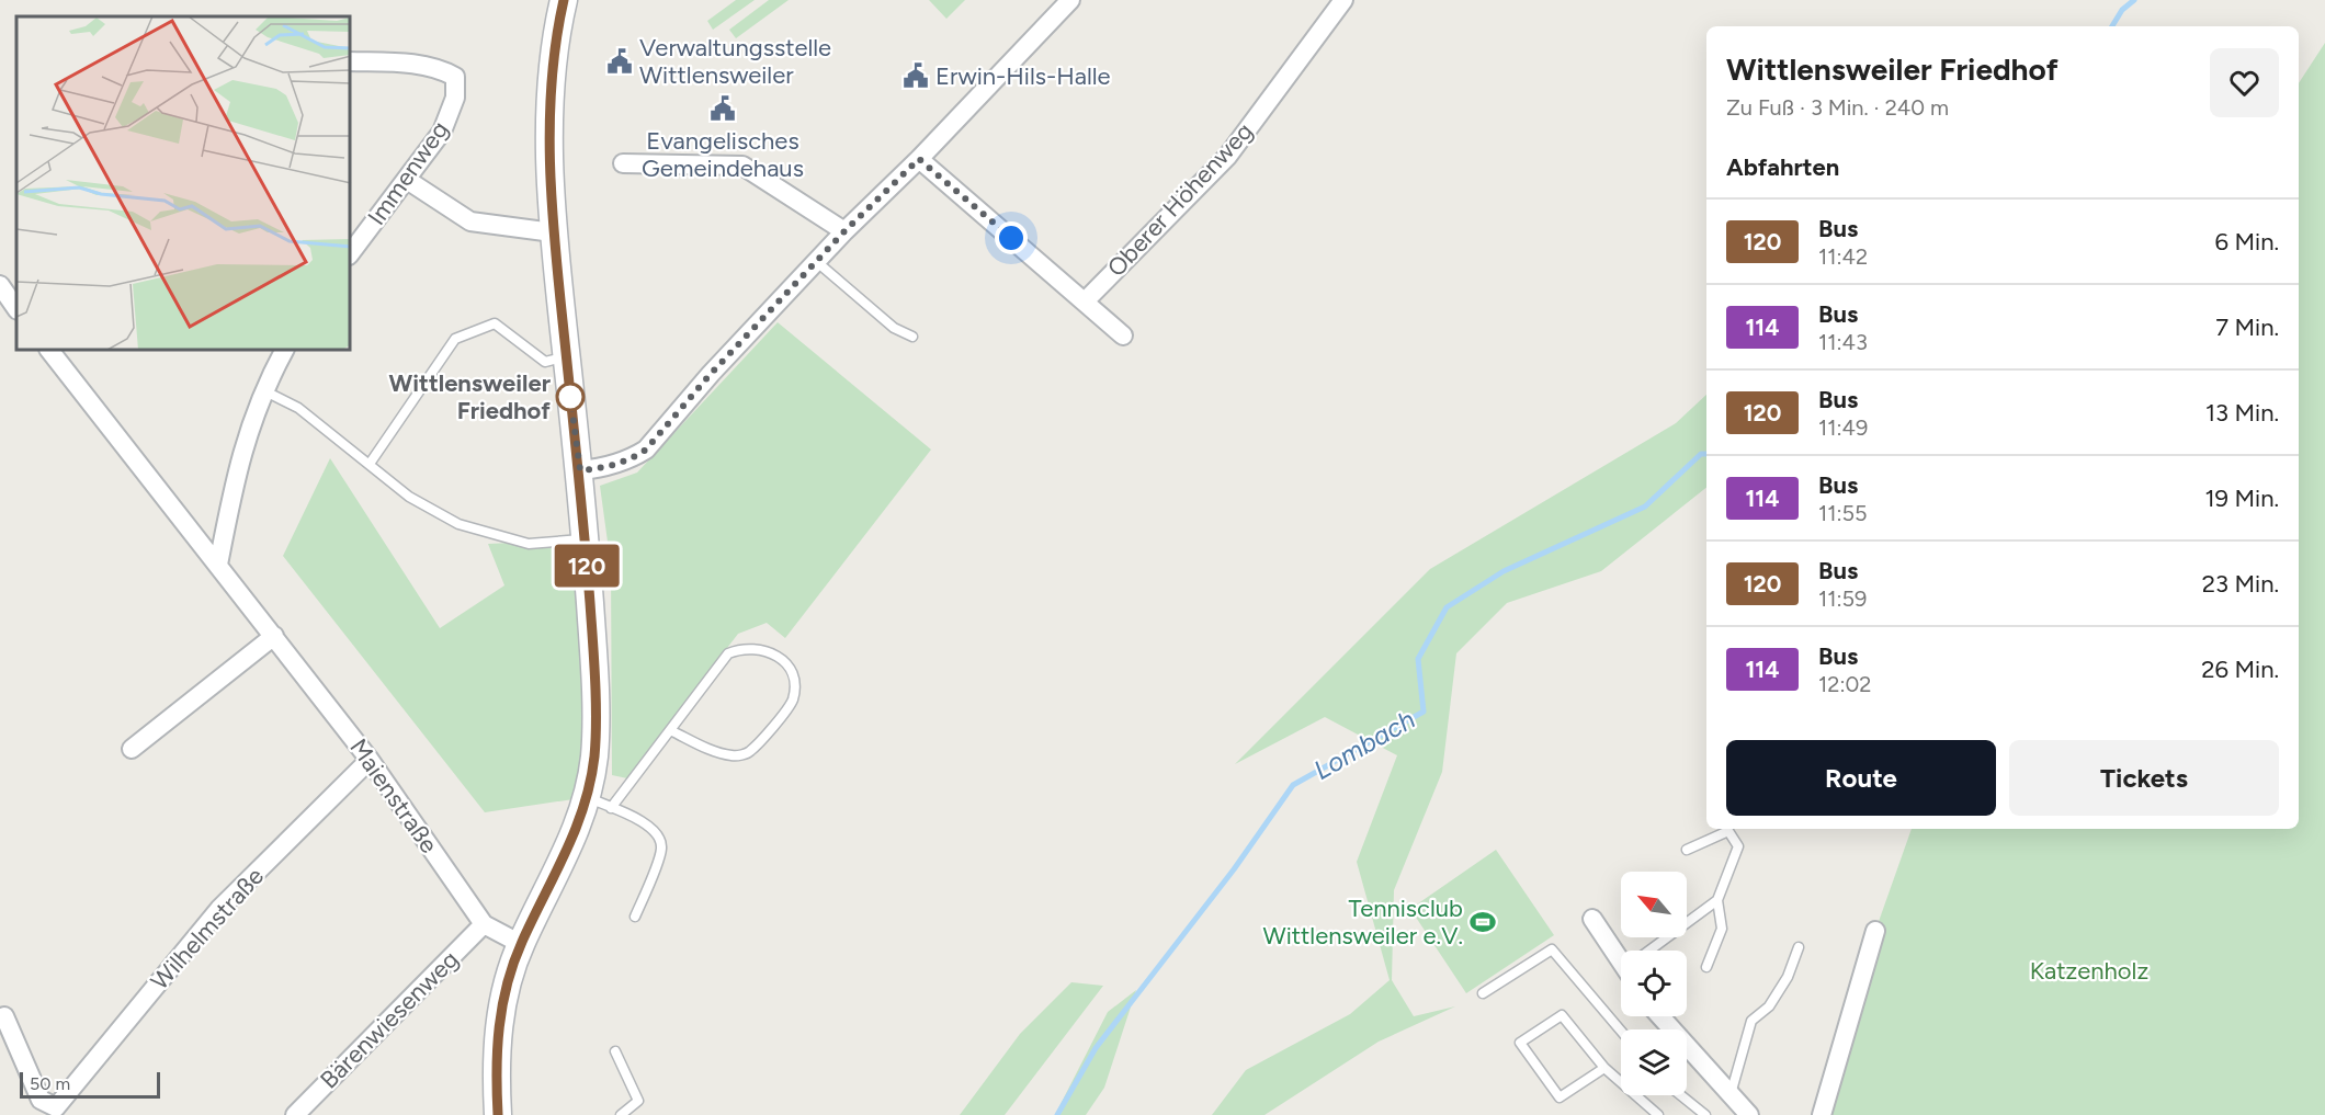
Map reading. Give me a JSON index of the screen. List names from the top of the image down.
{
  "streets": {
    "street": [
      "Immenweg",
      "Oberer Höhenweg",
      "Maienstraße",
      "Wilhelmstraße",
      "Bärenwiesenweg"
    ]
  },
  "crossings": [
    ["Maienstraße", "Wilhelmstraße"],
    ["Maienstraße", "Bärenwiesenweg"]
  ],
  "water": ["Lombach"],
  "parks": ["Katzenholz"],
  "places": {
    "public building": ["Verwaltungsstelle Wittlensweiler", "Erwin-Hils-Halle", "Evangelisches Gemeindehaus"],
    "other": ["Wittlensweiler Friedhof"],
    "sports": ["Tennisclub Wittlensweiler e.V."]
  },
  "lines": ["bus line 120"],
  "scale_bar": "50 m",
  "north": "top left",
  "page": {
    "on_map": "120",
    "heading": [
      ["Wittlensweiler Friedhof", "Zu Fuß · 3 Min. · 240 m"],
      "Abfahrten"
    ],
    "list": [
      {
        "mark": "120",
        "name": "Bus",
        "note": "11:42",
        "value": "6 Min."
      },
      {
        "mark": "114",
        "name": "Bus",
        "note": "11:43",
        "value": "7 Min."
      },
      {
        "mark": "120",
        "name": "Bus",
        "note": "11:49",
        "value": "13 Min."
      },
      {
        "mark": "114",
        "name": "Bus",
        "note": "11:55",
        "value": "19 Min."
      },
      {
        "mark": "120",
        "name": "Bus",
        "note": "11:59",
        "value": "23 Min."
      },
      {
        "mark": "114",
        "name": "Bus",
        "note": "12:02",
        "value": "26 Min."
      }
    ],
    "buttons": ["Route", "Tickets"],
    "scale": "50 m"
  }
}
